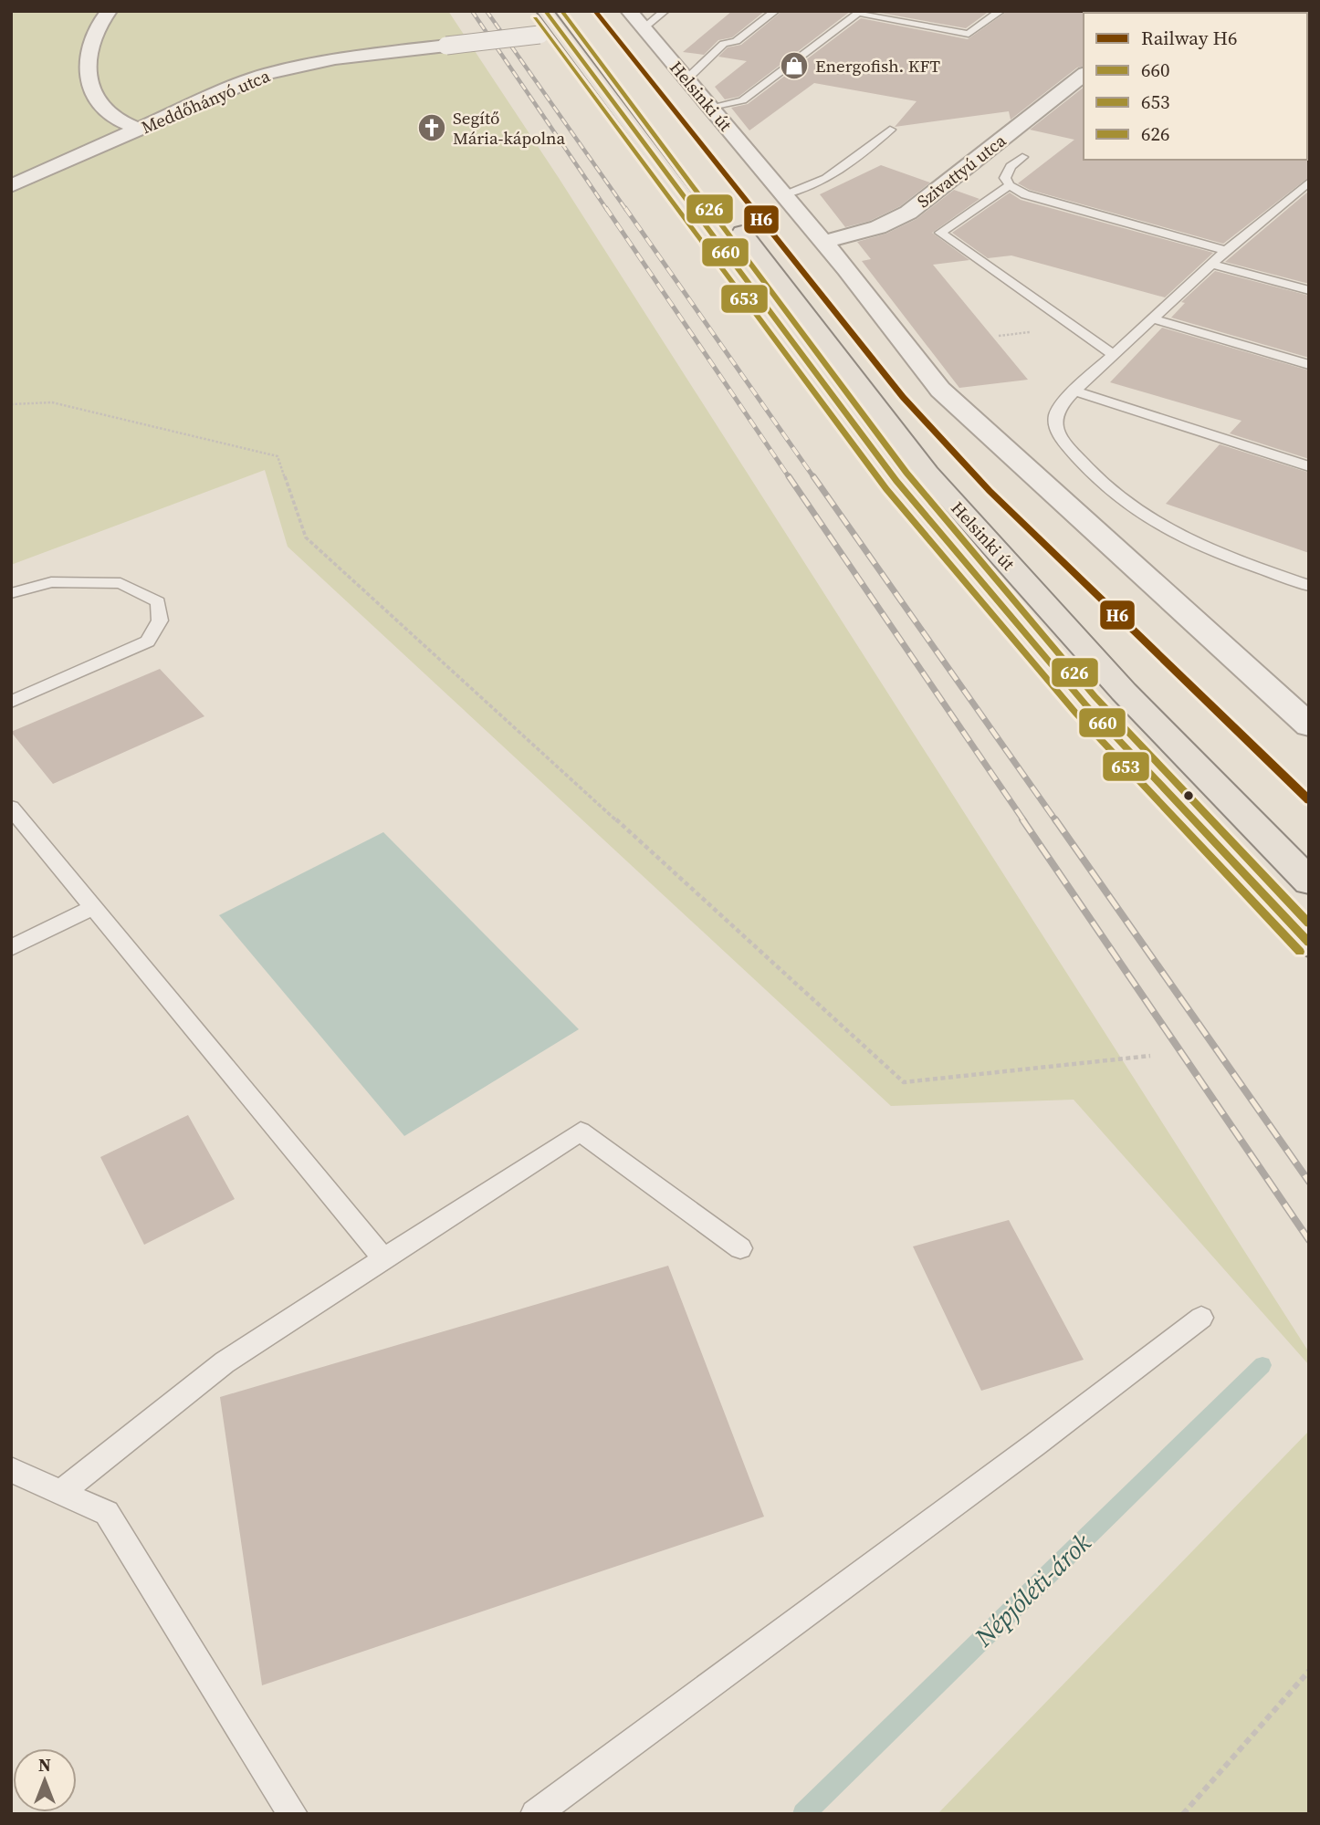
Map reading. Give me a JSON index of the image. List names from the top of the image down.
{
  "streets": {
    "main road": ["Helsinki út"],
    "street": ["Meddőhányó utca", "Szivattyú utca"]
  },
  "crossings": [
    ["Helsinki út", "Meddőhányó utca"],
    ["Helsinki út", "Szivattyú utca"]
  ],
  "water": ["Népjóléti-árok"],
  "places": {
    "shop": ["Energofish. KFT"],
    "church": ["Segítő Mária-kápolna"]
  },
  "lines": [
    "rail line H6",
    "transit line 660",
    "transit line 626",
    "transit line 653"
  ],
  "legend": [
    "Railway H6",
    "660",
    "653",
    "626"
  ],
  "north": "top"
}
